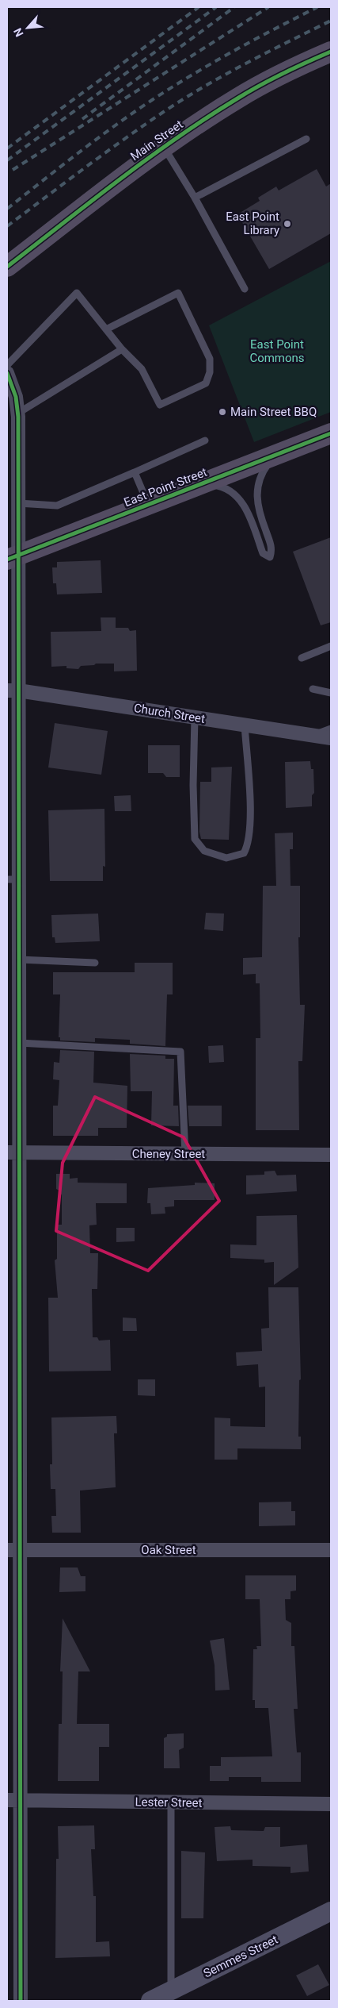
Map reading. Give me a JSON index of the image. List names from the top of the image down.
{
  "streets": {
    "main road": ["Main Street", "East Point Street"],
    "street": [
      "Church Street",
      "Cheney Street",
      "Oak Street",
      "Lester Street",
      "Semmes Street"
    ]
  },
  "parks": ["East Point Commons"],
  "places": ["East Point Library", "Main Street BBQ"],
  "north": "bottom left"
}
